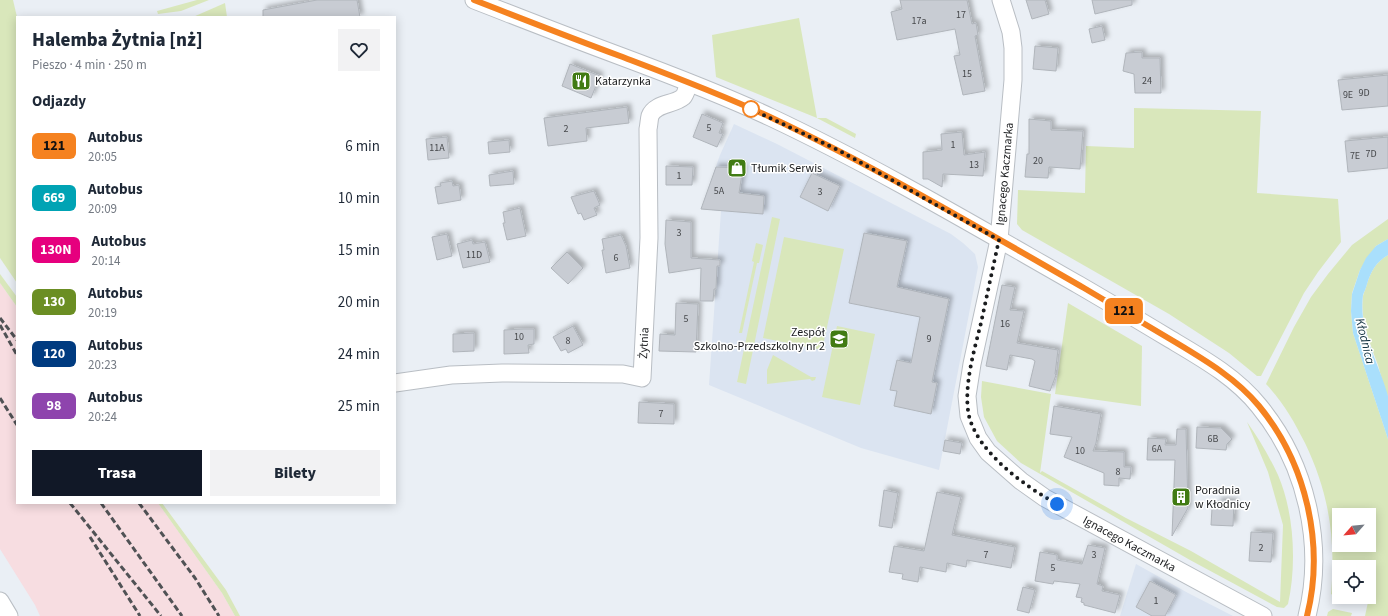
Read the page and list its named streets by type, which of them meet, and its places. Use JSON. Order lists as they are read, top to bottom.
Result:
{
  "streets": {
    "street": ["Ignacego Kaczmarka", "Żytnia"]
  },
  "water": ["Kłodnica"],
  "places": {
    "restaurant": ["Katarzynka"],
    "shop": ["Tłumik Serwis"],
    "school or university": ["Zespół Szkolno-Przedszkolny nr 2"],
    "building": ["Poradnia w Kłodnicy"]
  },
  "lines": ["bus line 121"],
  "house_numbers": [
    "17",
    "17a",
    "15",
    "24",
    "9D",
    "9E",
    "5",
    "2",
    "1",
    "11A",
    "7D",
    "7E",
    "20",
    "13",
    "1",
    "5A",
    "3",
    "3",
    "11D",
    "6",
    "5",
    "16",
    "10",
    "9",
    "8",
    "7",
    "6B",
    "6A",
    "10",
    "8",
    "2",
    "7",
    "3",
    "5",
    "1"
  ],
  "north": "bottom left",
  "page": {
    "on_map": "121",
    "heading": [
      ["Halemba Żytnia [nż]", "Pieszo · 4 min · 250 m"],
      "Odjazdy"
    ],
    "list": [
      {
        "mark": "121",
        "name": "Autobus",
        "note": "20:05",
        "value": "6 min"
      },
      {
        "mark": "669",
        "name": "Autobus",
        "note": "20:09",
        "value": "10 min"
      },
      {
        "mark": "130N",
        "name": "Autobus",
        "note": "20:14",
        "value": "15 min"
      },
      {
        "mark": "130",
        "name": "Autobus",
        "note": "20:19",
        "value": "20 min"
      },
      {
        "mark": "120",
        "name": "Autobus",
        "note": "20:23",
        "value": "24 min"
      },
      {
        "mark": "98",
        "name": "Autobus",
        "note": "20:24",
        "value": "25 min"
      }
    ],
    "buttons": ["Trasa", "Bilety"]
  }
}
